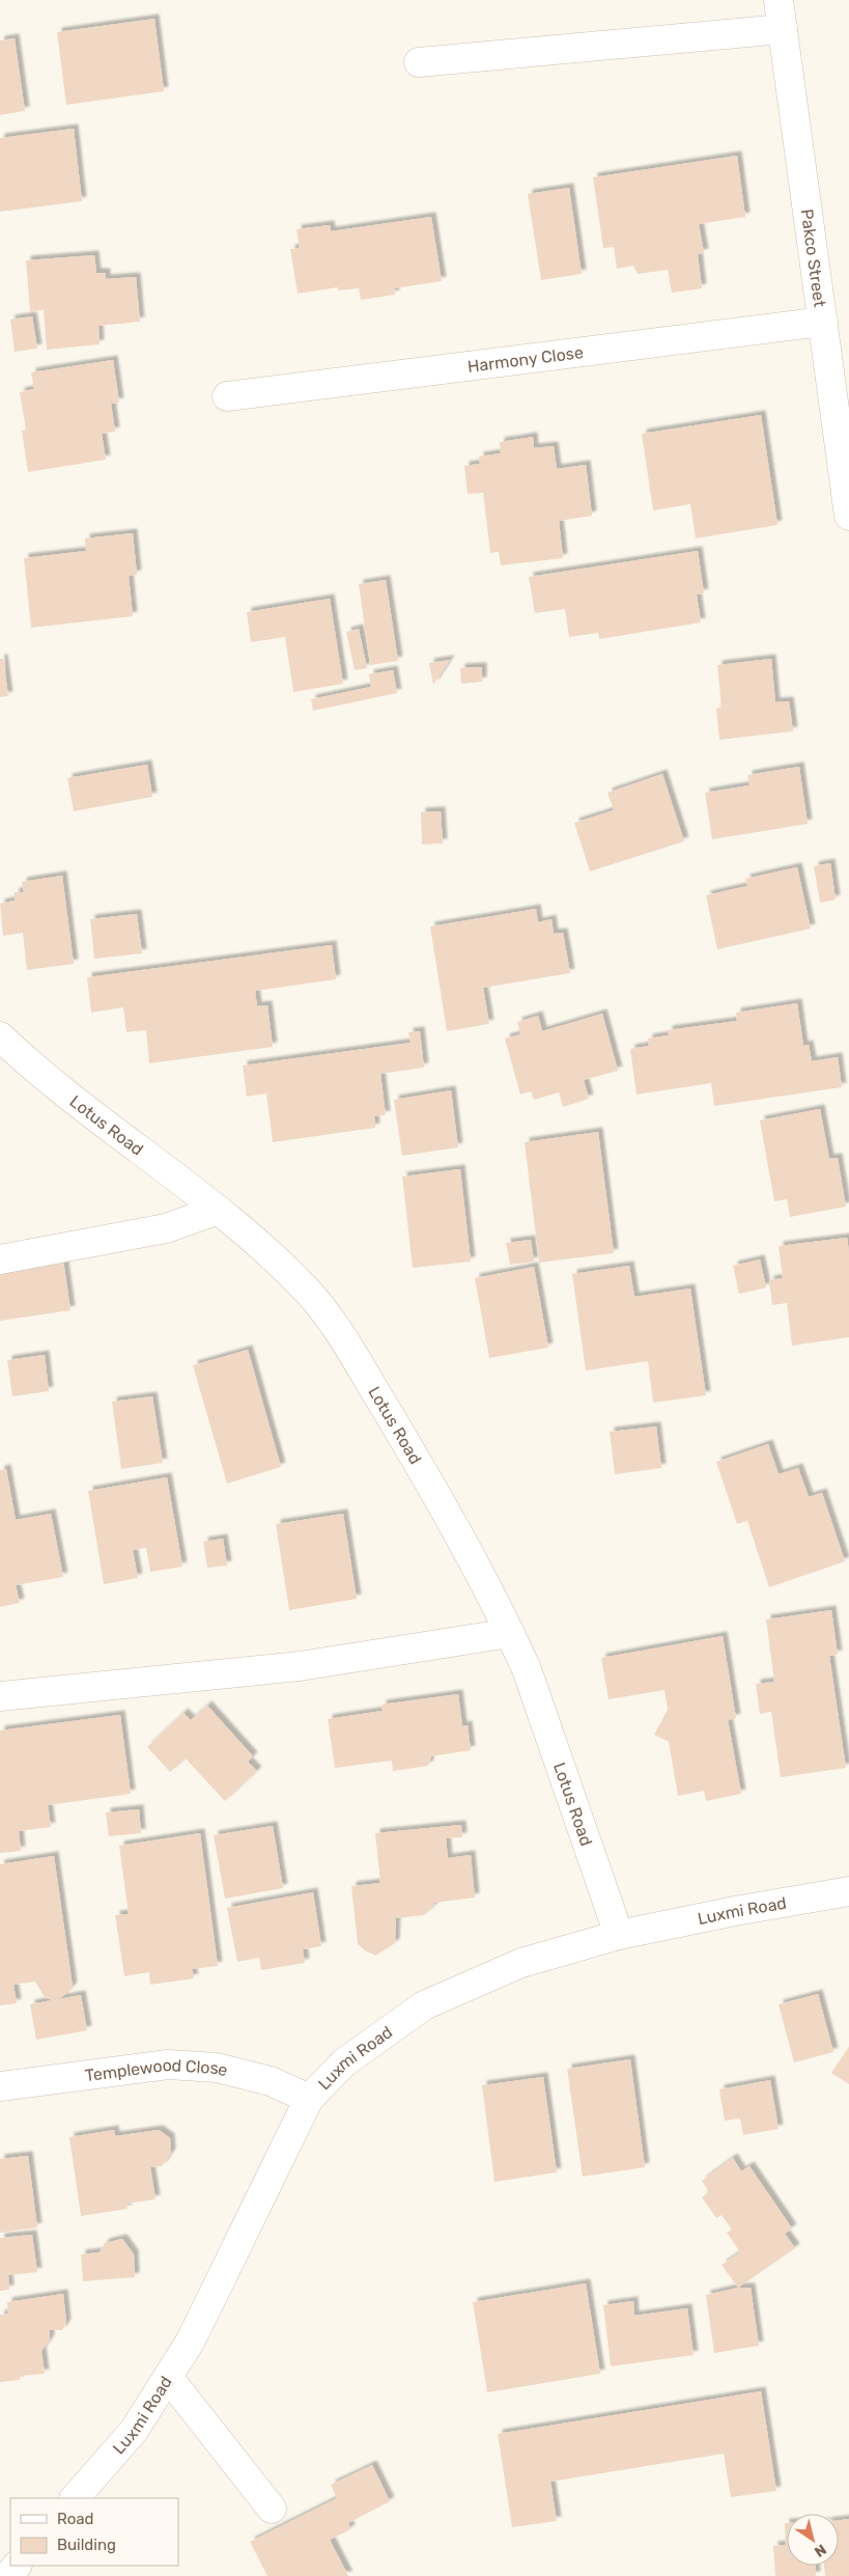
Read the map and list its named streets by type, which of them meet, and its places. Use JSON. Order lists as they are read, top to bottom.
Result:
{
  "streets": {
    "street": [
      "Pakco Street",
      "Harmony Close",
      "Lotus Road",
      "Luxmi Road",
      "Templewood Close"
    ]
  },
  "crossings": [
    ["Pakco Street", "Harmony Close"],
    ["Lotus Road", "Luxmi Road"],
    ["Luxmi Road", "Templewood Close"]
  ],
  "legend": ["Road", "Building"],
  "north": "bottom right"
}
